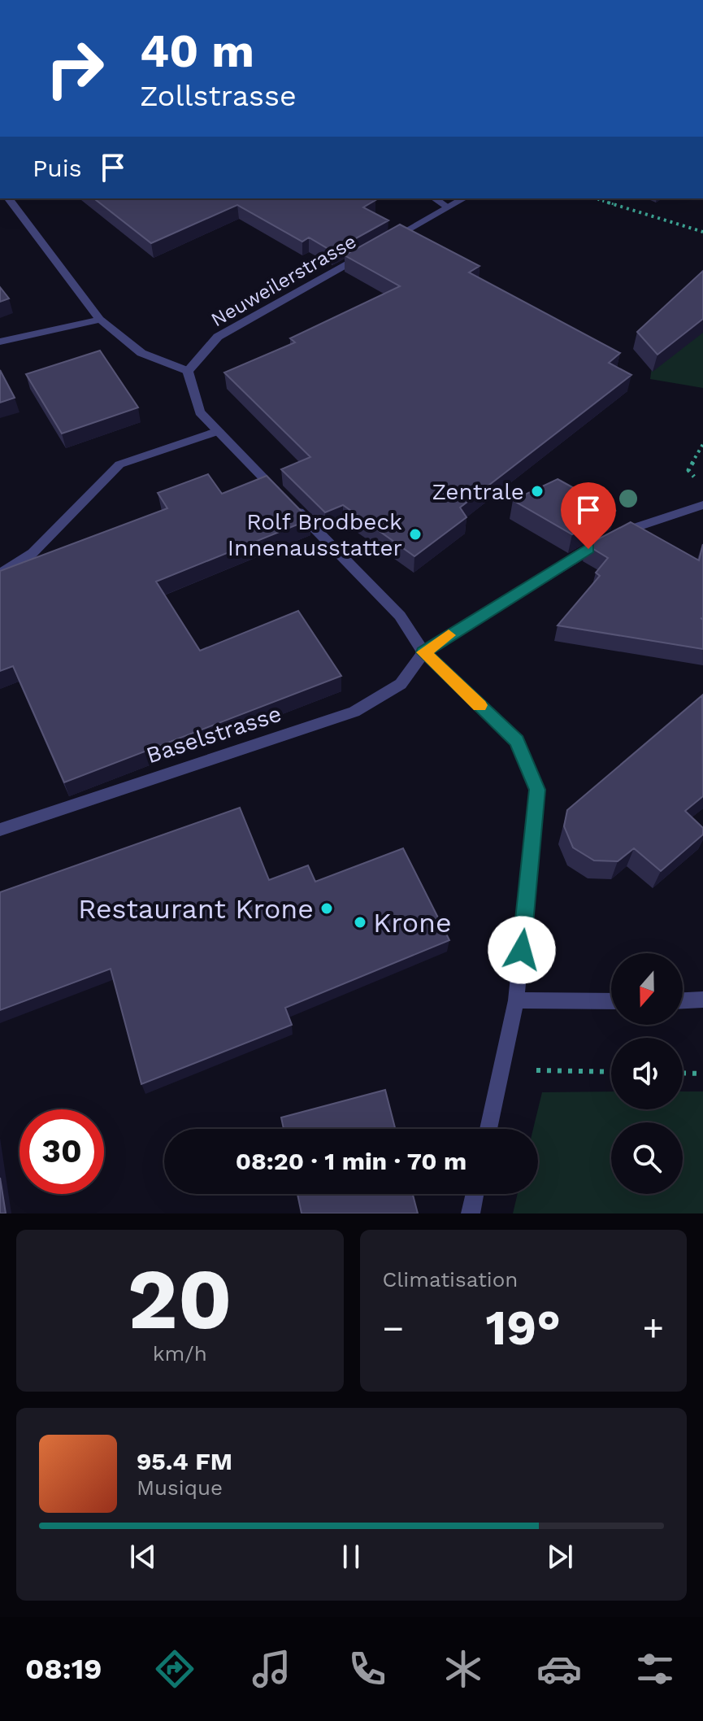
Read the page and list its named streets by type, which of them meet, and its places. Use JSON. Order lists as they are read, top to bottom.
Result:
{
  "streets": {
    "street": ["Neuweilerstrasse", "Baselstrasse"]
  },
  "places": [
    "Zentrale",
    "Rolf Brodbeck Innenausstatter",
    "Restaurant Krone",
    "Krone"
  ],
  "north": "bottom",
  "page": {
    "turn": ["40 m", "Zollstrasse"],
    "then": "Puis",
    "limit": "30",
    "trip": "08:20 · 1 min · 70 m",
    "tile": [
      ["20", "km/h"],
      "Climatisation"
    ],
    "heat": ["−", "19°", "+"],
    "song": ["95.4 FM", "Musique"],
    "tabs": "08:19"
  }
}
